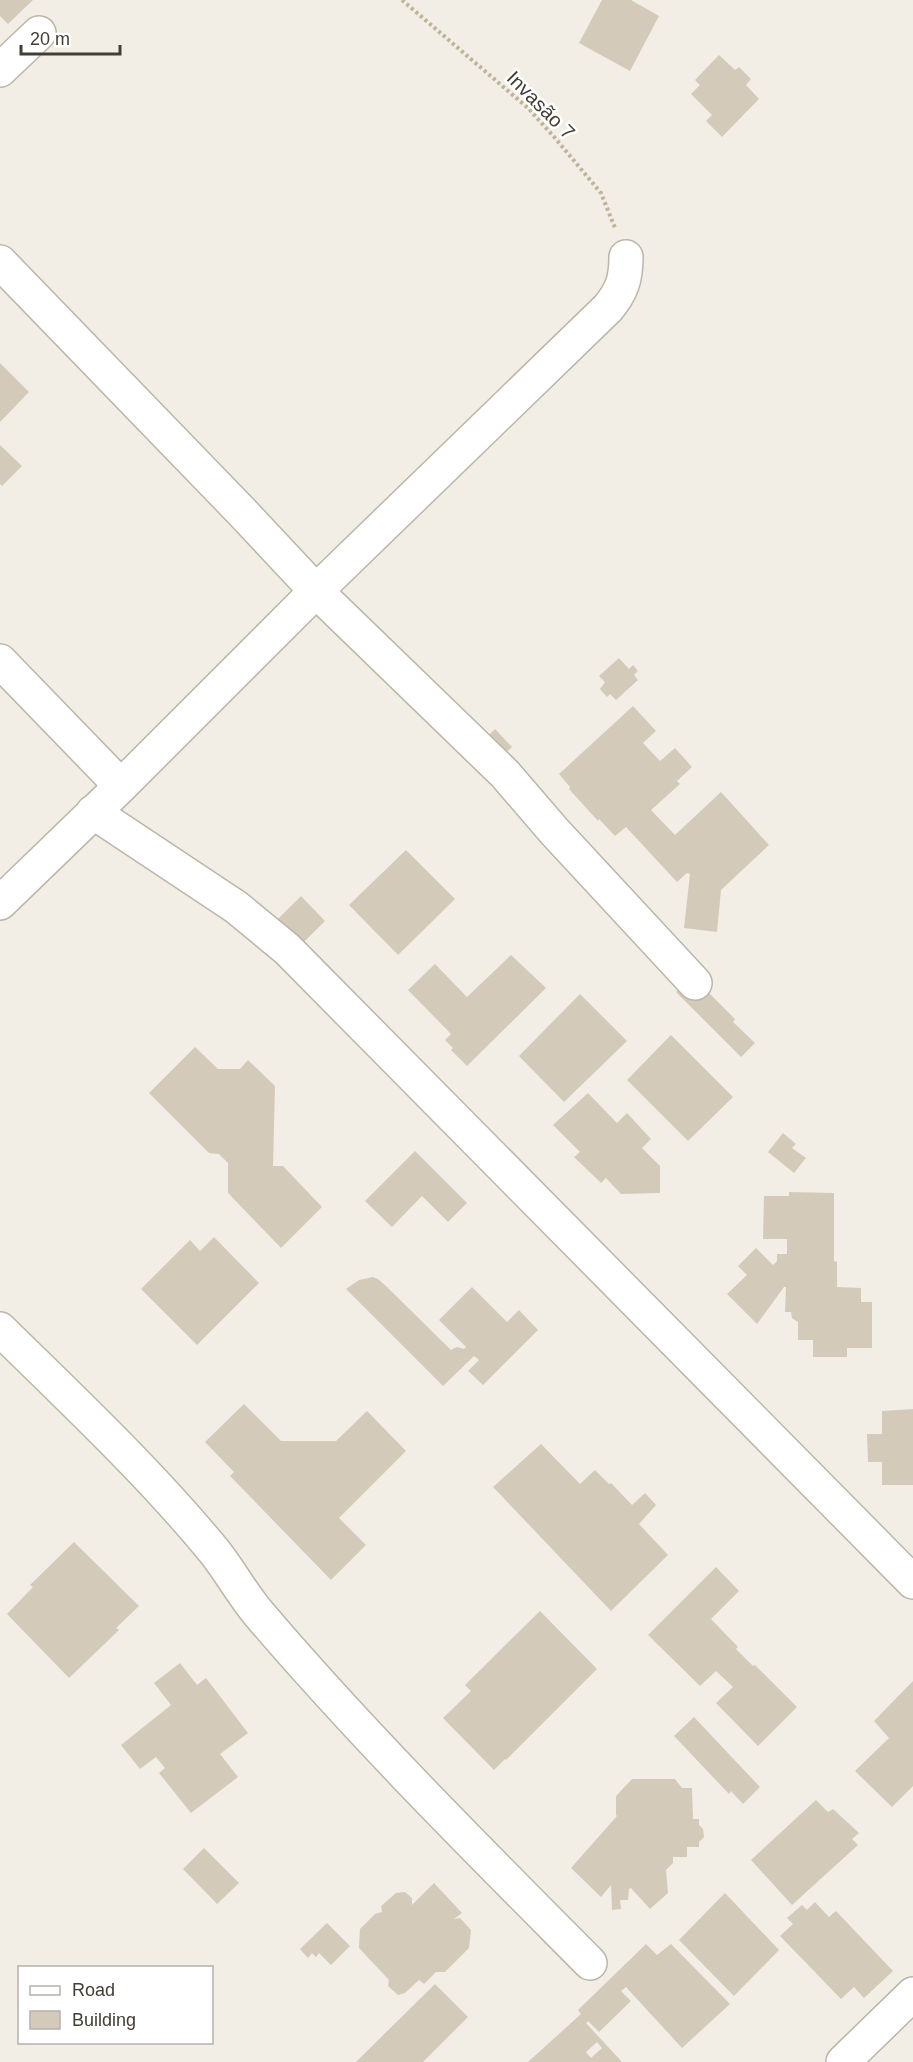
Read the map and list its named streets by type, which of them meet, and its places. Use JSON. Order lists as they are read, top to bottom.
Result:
{
  "streets": {
    "path": ["Invasão 7"]
  },
  "legend": ["Road", "Building"],
  "scale_bar": "20 m"
}
